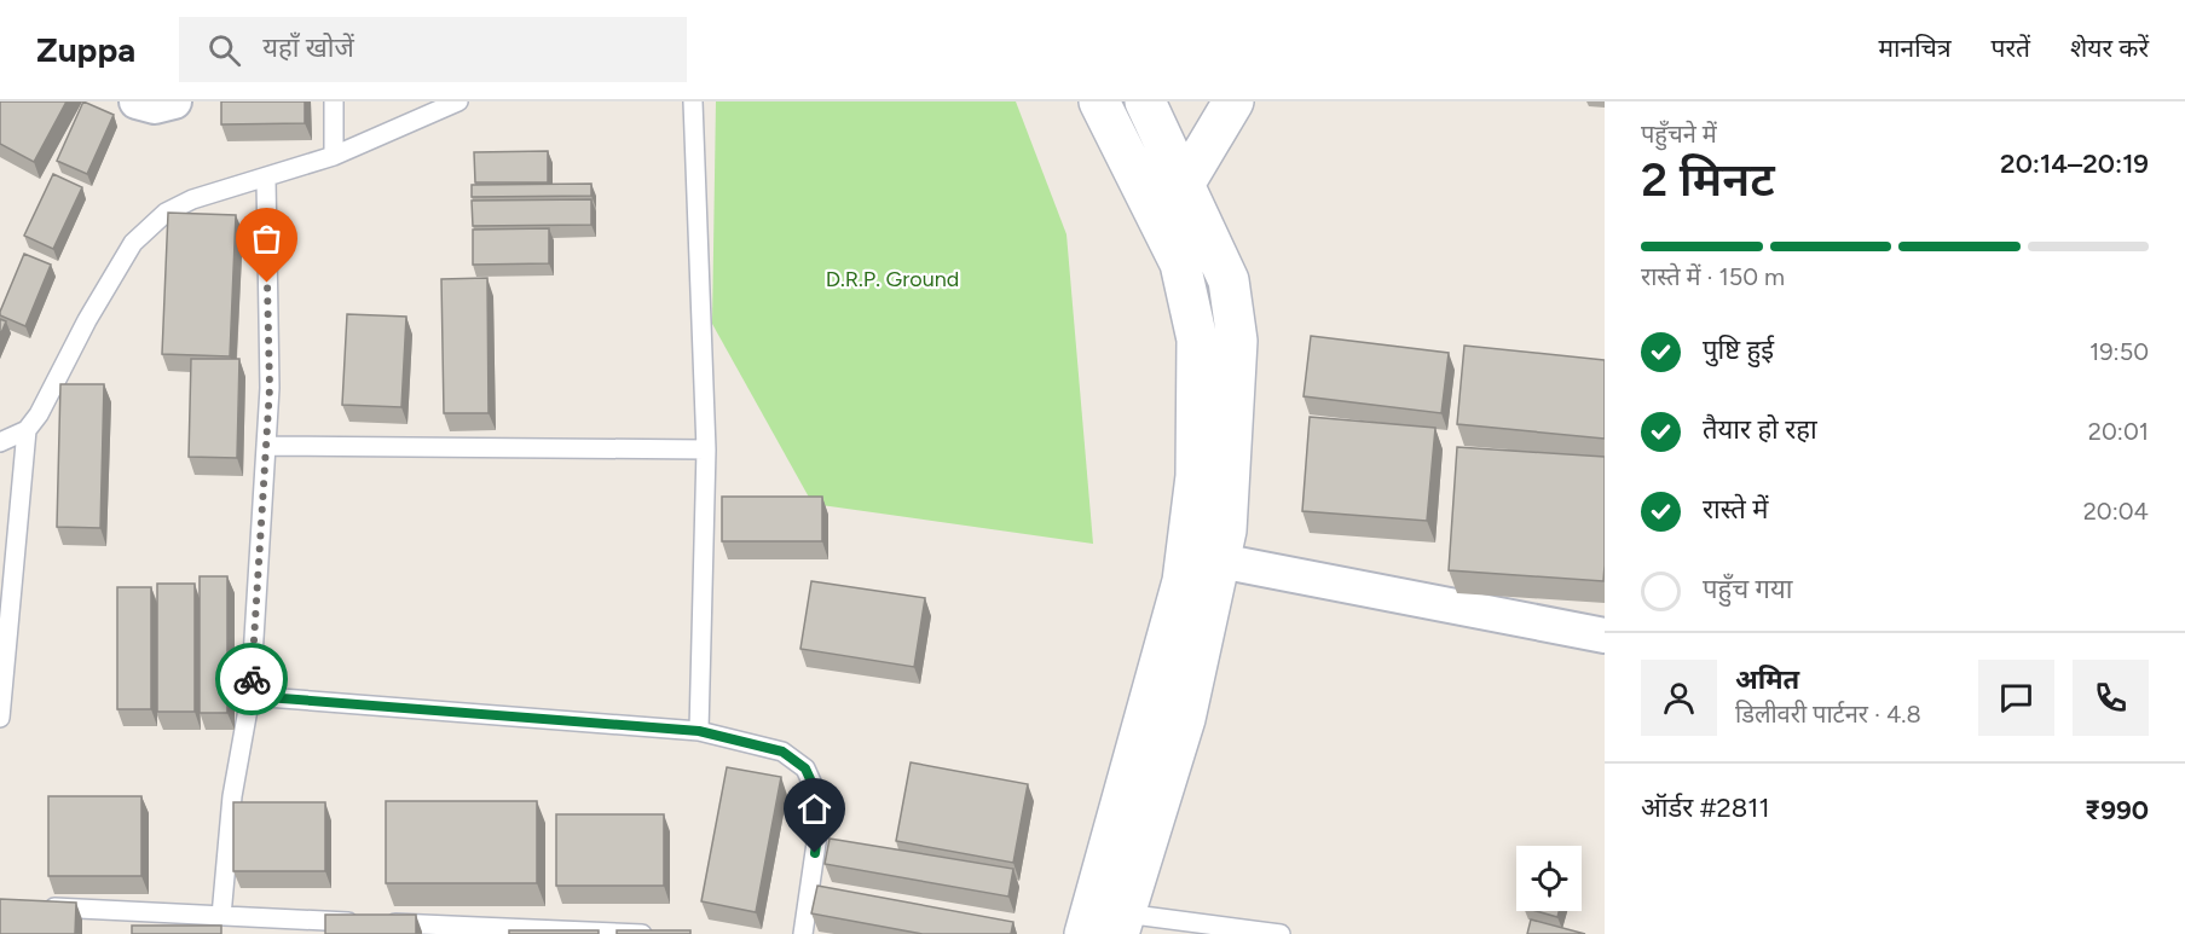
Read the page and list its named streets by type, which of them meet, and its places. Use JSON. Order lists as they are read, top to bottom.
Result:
{
  "parks": ["D.R.P. Ground"],
  "page": {
    "header": "Zuppa",
    "search": "यहाँ खोजें",
    "nav": ["मानचित्र", "परतें", "शेयर करें"],
    "heading": ["2 मिनट", "पहुँचने में", "20:14–20:19"],
    "panel": [
      "अमित",
      "डिलीवरी पार्टनर · 4.8",
      "ऑर्डर #2811",
      "₹990"
    ],
    "bar": "रास्ते में · 150 m",
    "list": [
      ["पुष्टि हुई", "19:50"],
      ["तैयार हो रहा", "20:01"],
      ["रास्ते में", "20:04"],
      "पहुँच गया"
    ]
  }
}
